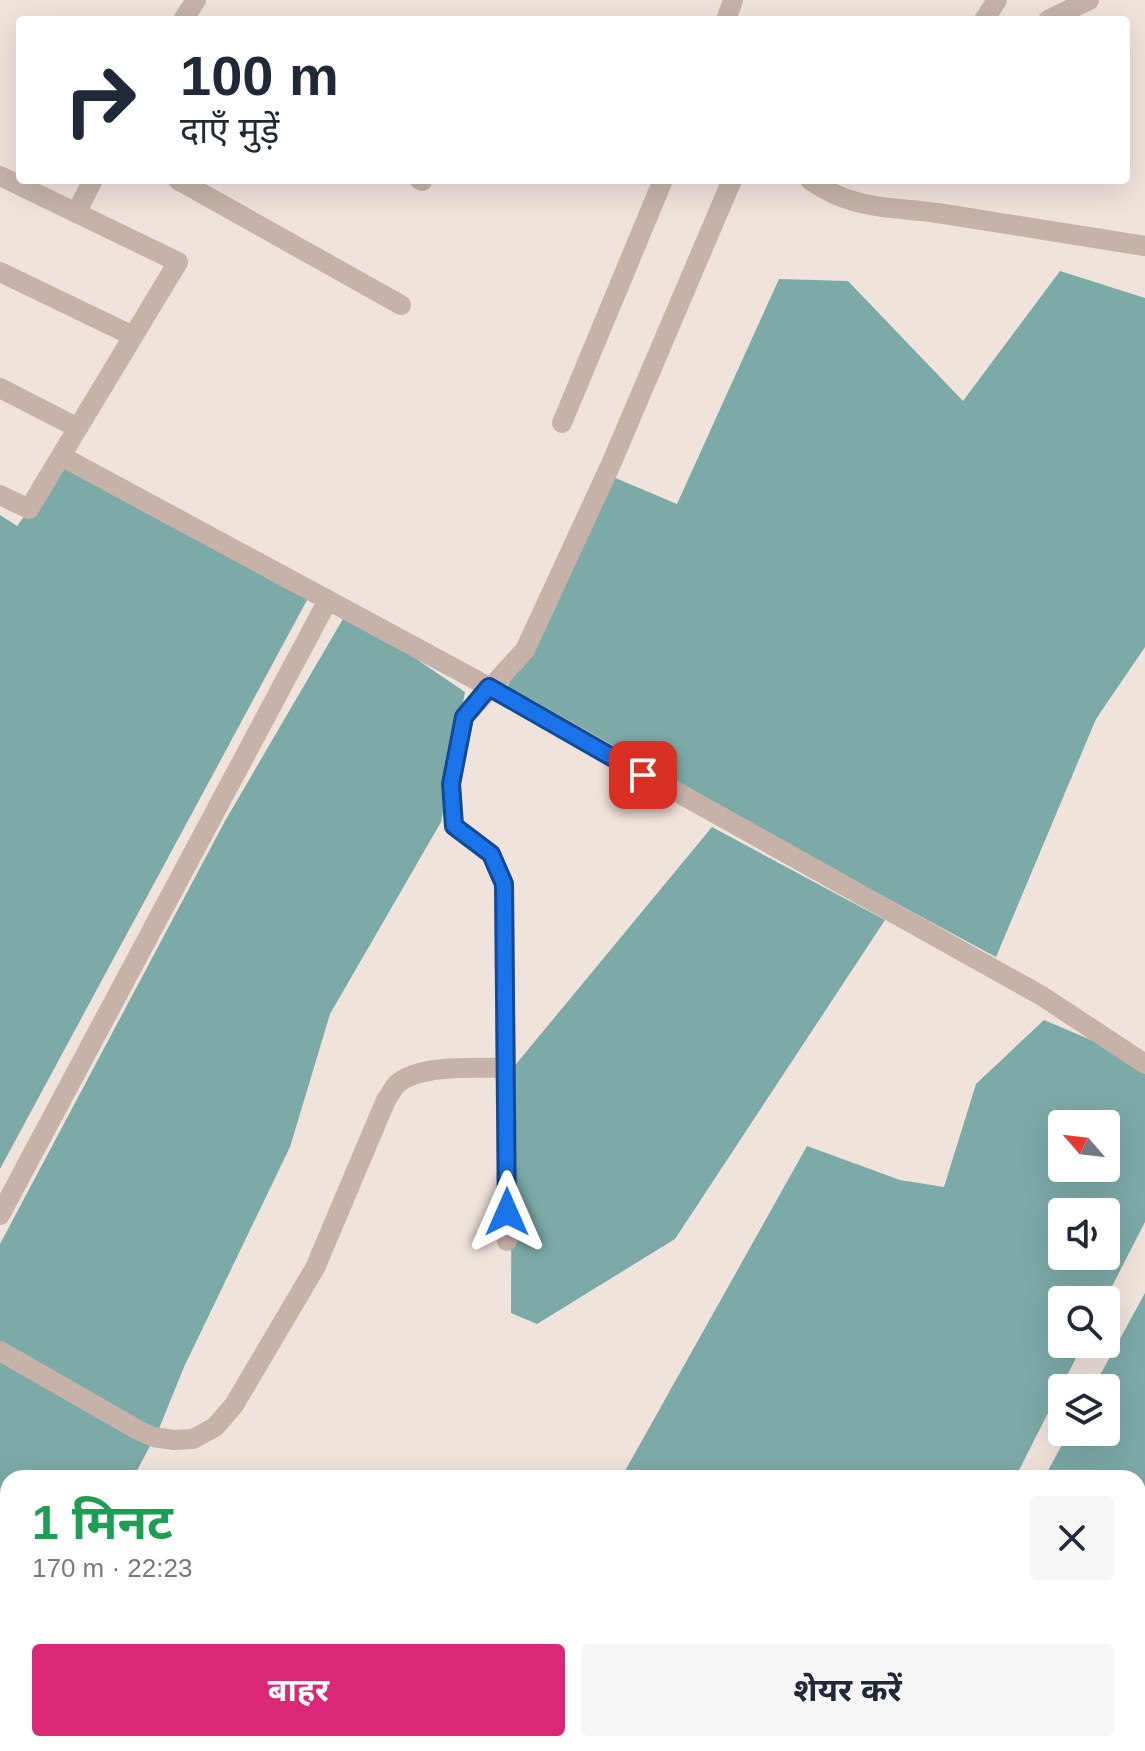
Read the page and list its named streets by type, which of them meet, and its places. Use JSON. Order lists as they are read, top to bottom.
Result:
{
  "north": "top left",
  "page": {
    "turn": ["100 m", "दाएँ मुड़ें"],
    "heading": ["1 मिनट", "170 m · 22:23"],
    "buttons": ["बाहर", "शेयर करें"]
  }
}
